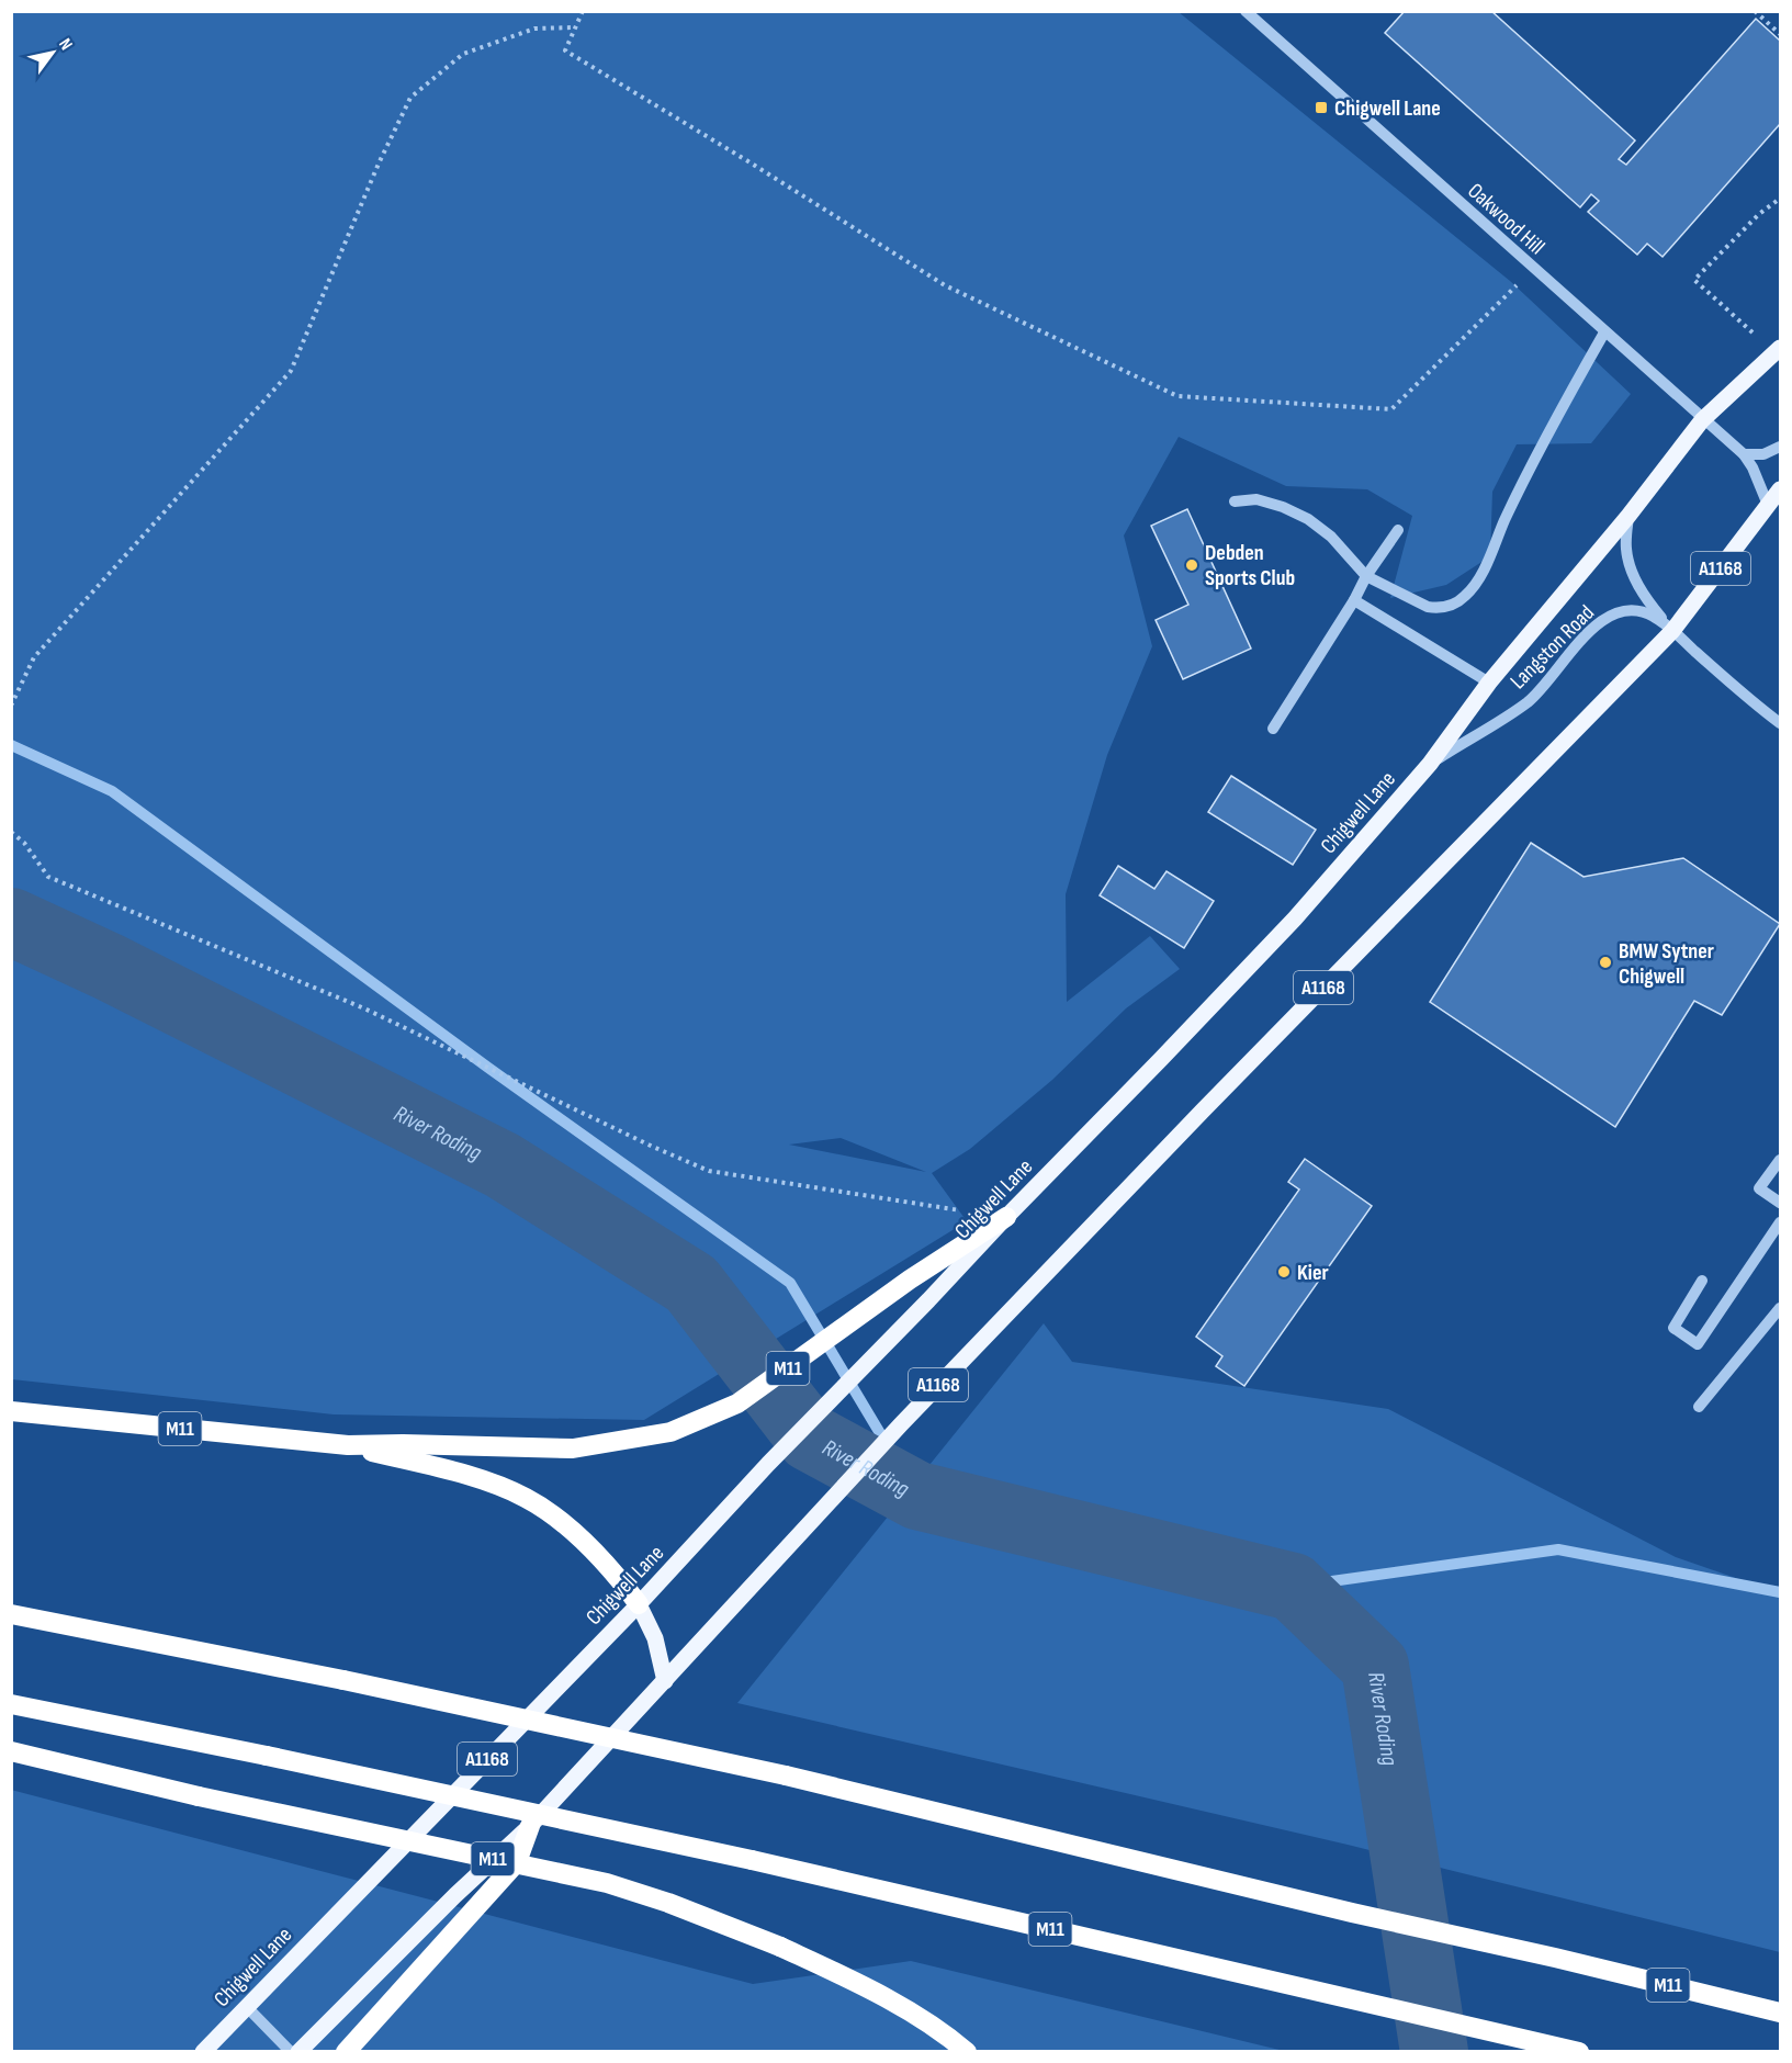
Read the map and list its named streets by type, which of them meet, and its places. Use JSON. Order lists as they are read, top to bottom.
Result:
{
  "streets": {
    "highway": ["M11"],
    "main road": ["A1168", "Chigwell Lane"],
    "street": ["Oakwood Hill", "Langston Road"]
  },
  "crossings": [
    ["Oakwood Hill", "A1168"],
    ["Oakwood Hill", "Chigwell Lane"],
    ["A1168", "Langston Road"],
    ["A1168", "M11"],
    ["Langston Road", "Chigwell Lane"],
    ["Chigwell Lane", "M11"]
  ],
  "water": ["River Roding"],
  "places": {
    "transit": ["Chigwell Lane"],
    "other": ["Debden Sports Club", "BMW Sytner Chigwell", "Kier"]
  },
  "north": "top right"
}
